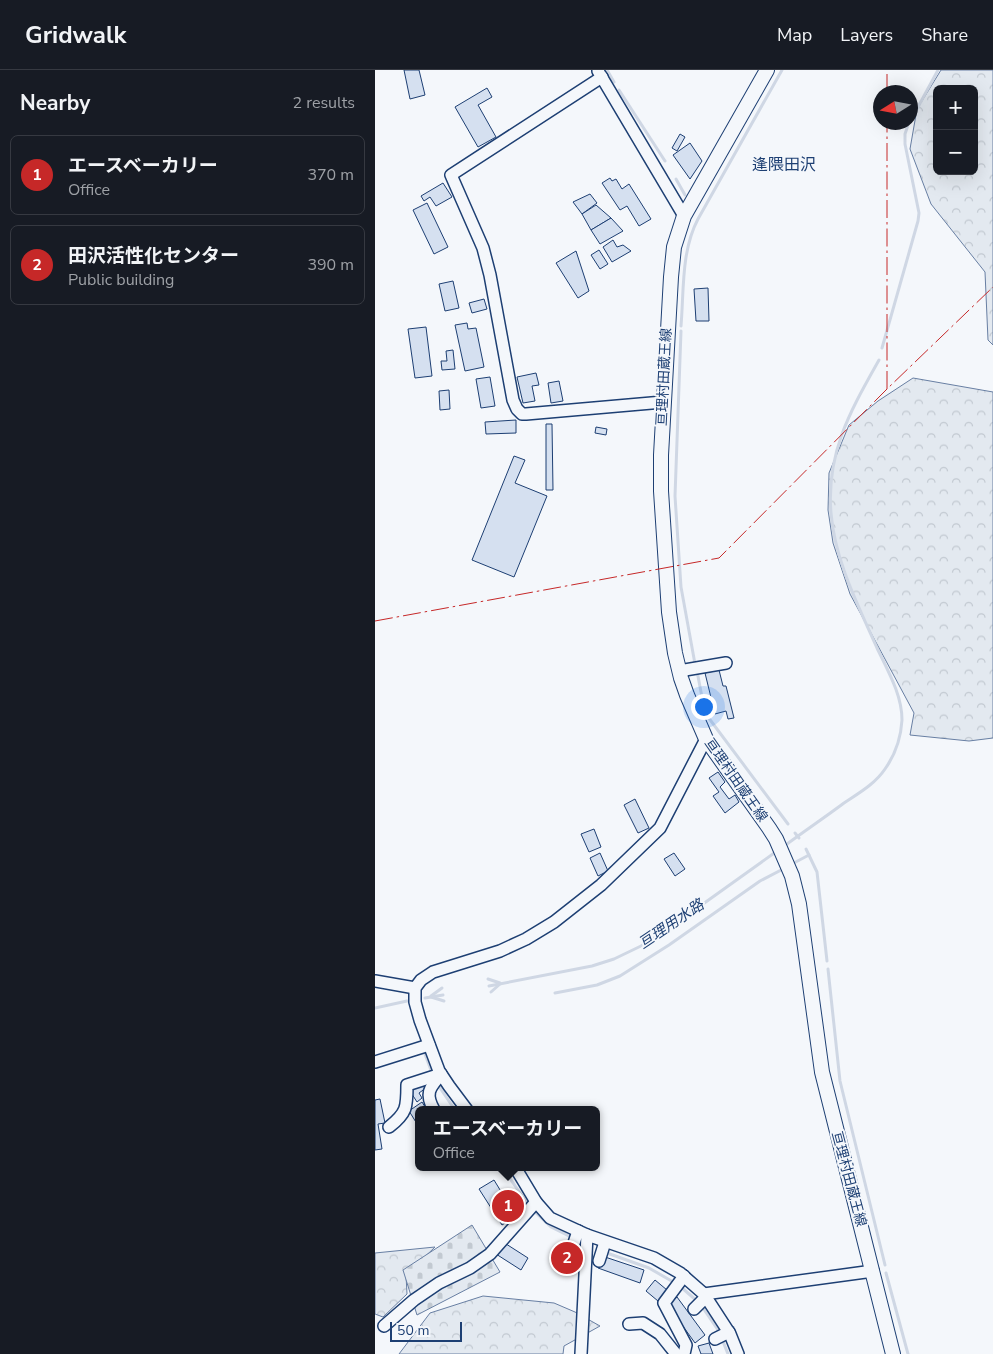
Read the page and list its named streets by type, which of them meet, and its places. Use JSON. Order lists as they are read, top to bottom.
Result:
{
  "streets": {
    "main road": ["亘理村田蔵王線"]
  },
  "districts": ["逢隈田沢"],
  "water": ["亘理用水路"],
  "scale_bar": "50 m",
  "north": "left",
  "page": {
    "header": "Gridwalk",
    "nav": ["Map", "Layers", "Share"],
    "heading": ["Nearby", "2 results"],
    "map_buttons": ["+", "−"],
    "list": [
      {
        "mark": "1",
        "name": "エースベーカリー",
        "note": "Office",
        "value": "370 m"
      },
      {
        "mark": "2",
        "name": "田沢活性化センター",
        "note": "Public building",
        "value": "390 m"
      }
    ],
    "popup": ["エースベーカリー", "Office"],
    "pins": ["1", "2"],
    "scale": "50 m"
  }
}
